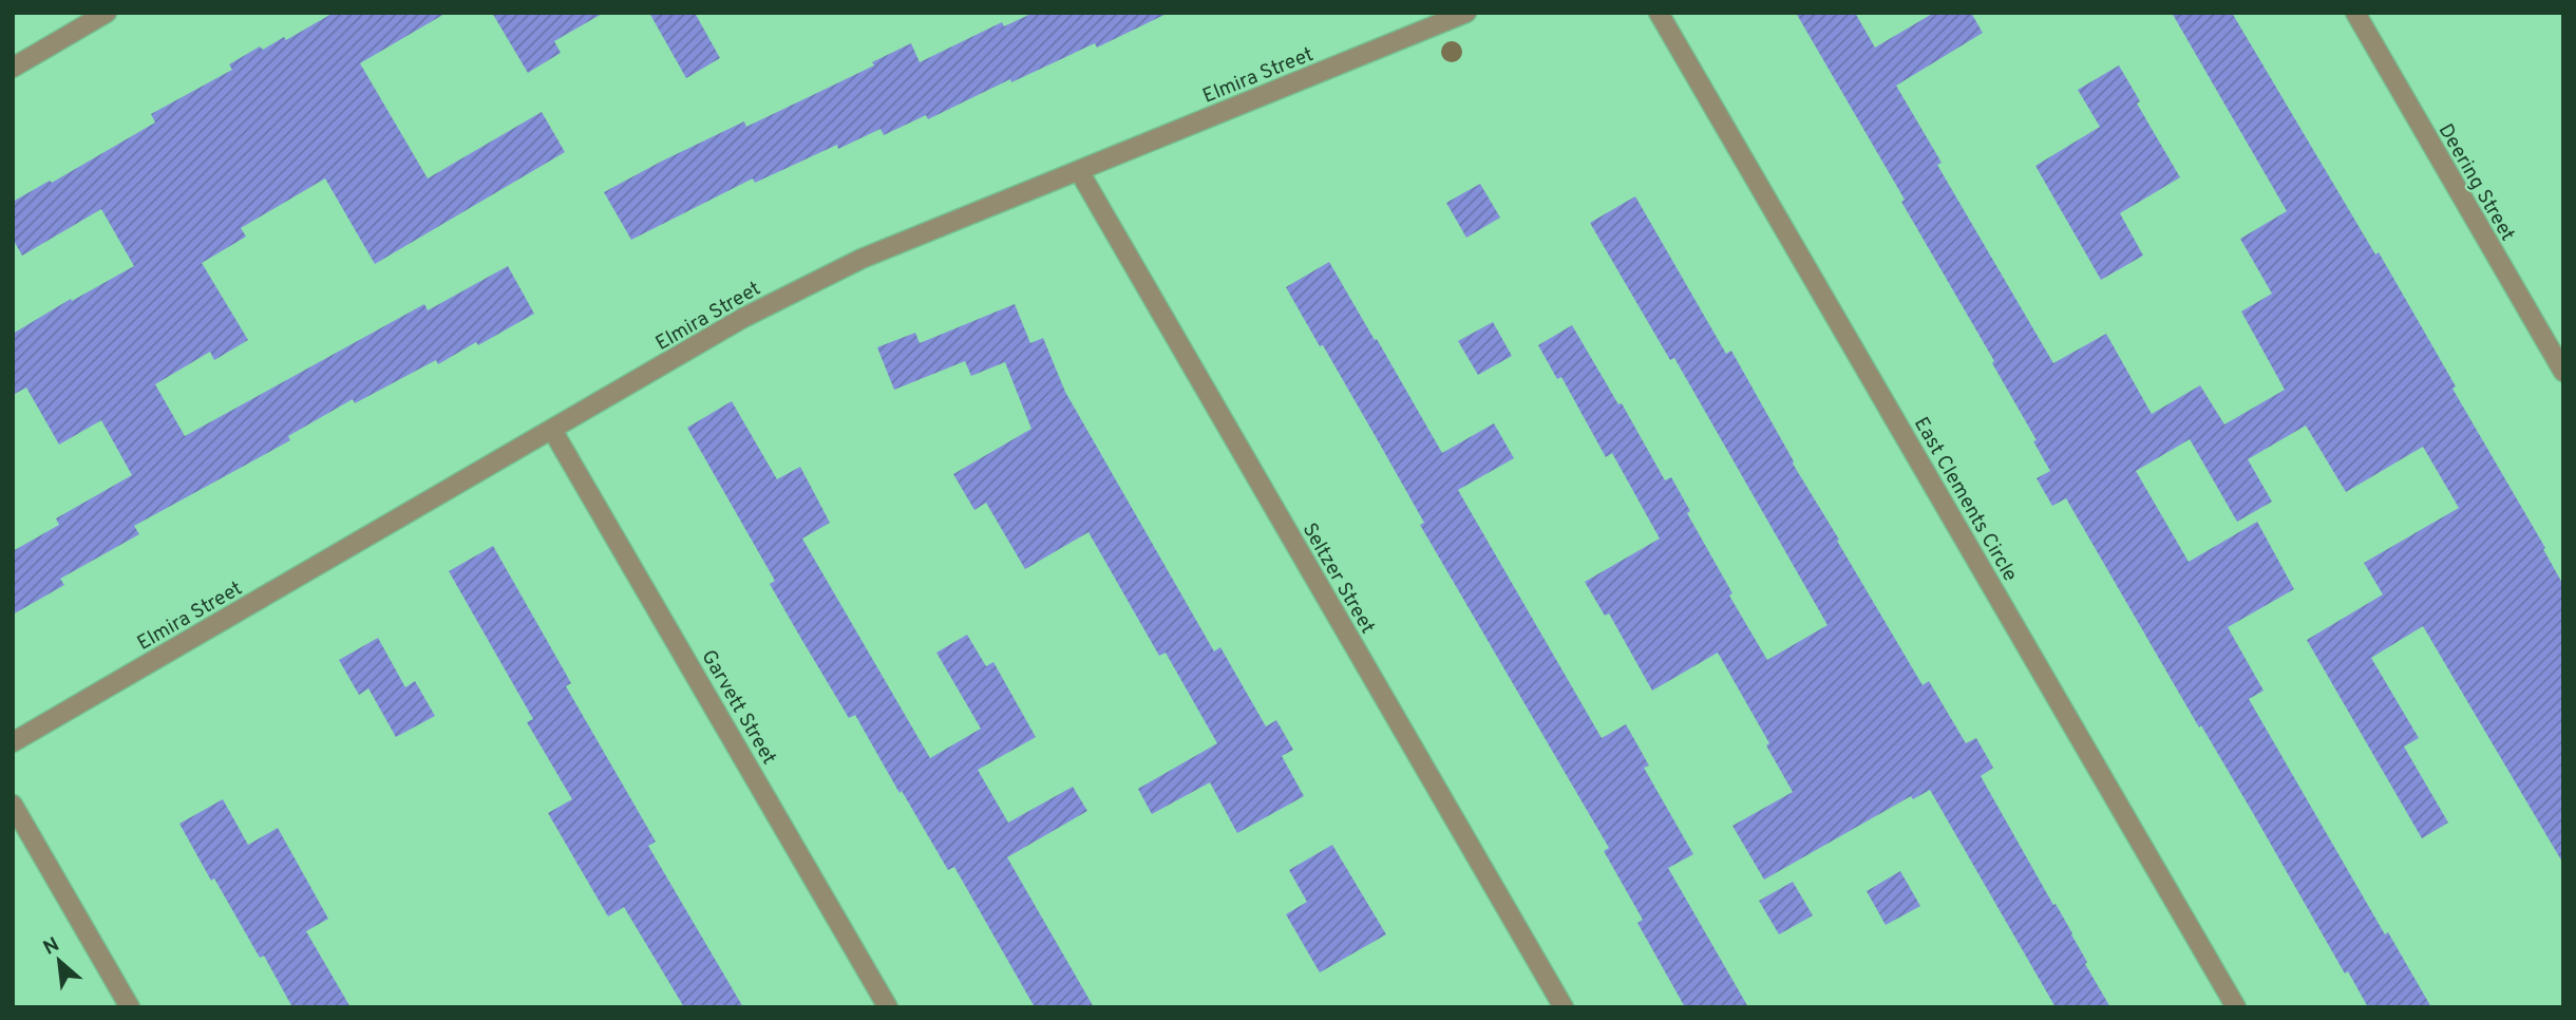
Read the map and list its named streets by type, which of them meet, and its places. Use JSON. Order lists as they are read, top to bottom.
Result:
{
  "streets": {
    "street": [
      "Elmira Street",
      "Deering Street",
      "East Clements Circle",
      "Seltzer Street",
      "Garvett Street"
    ]
  },
  "crossings": [
    ["Elmira Street", "Seltzer Street"],
    ["Elmira Street", "Garvett Street"]
  ],
  "north": "top left"
}
